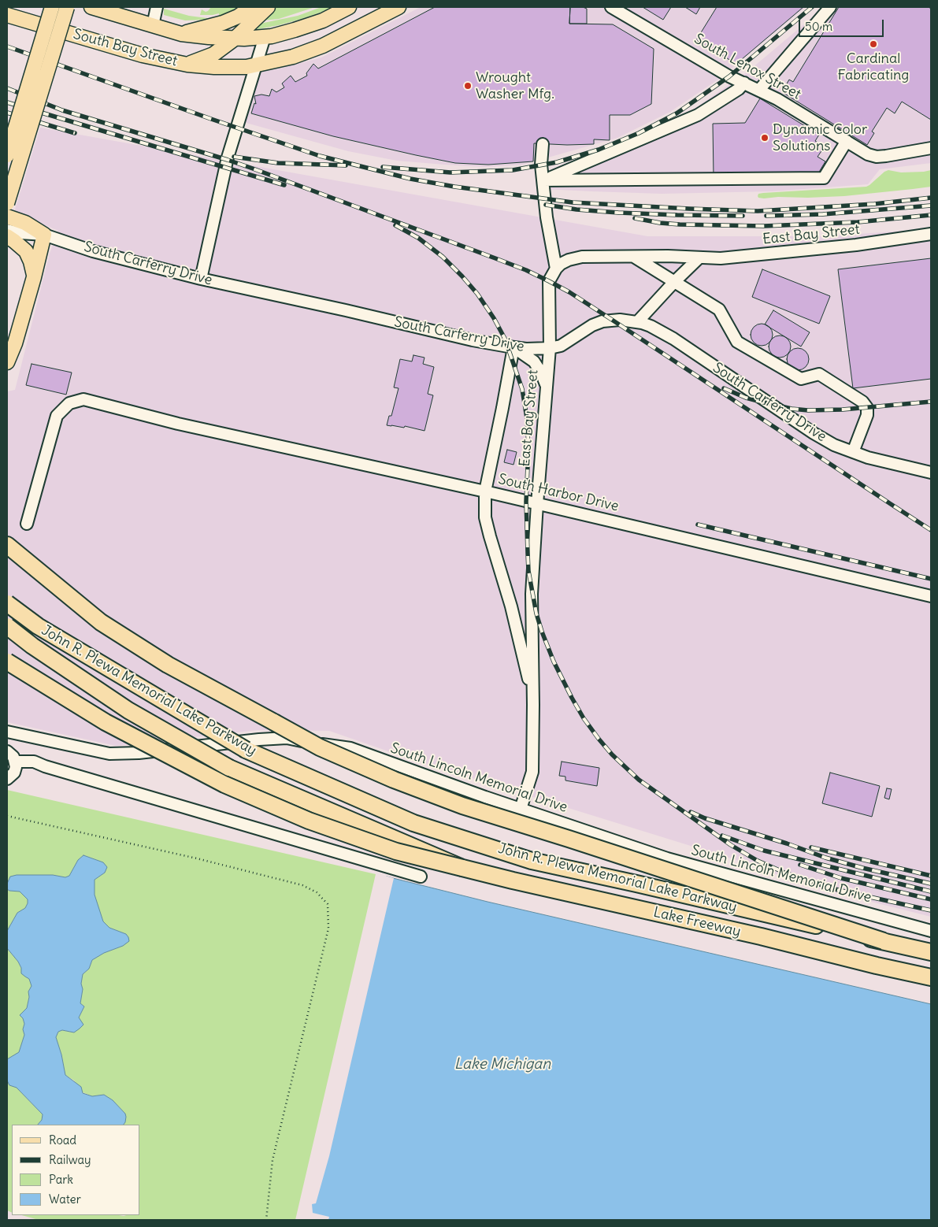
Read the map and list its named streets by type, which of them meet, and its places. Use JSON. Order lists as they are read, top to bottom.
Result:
{
  "streets": {
    "highway": ["John R. Plewa Memorial Lake Parkway", "Lake Freeway"],
    "main road": ["South Bay Street", "South Carferry Drive"],
    "street": [
      "South Lenox Street",
      "East Bay Street",
      "South Harbor Drive",
      "South Lincoln Memorial Drive"
    ]
  },
  "crossings": [
    ["East Bay Street", "South Carferry Drive"],
    ["East Bay Street", "South Harbor Drive"],
    ["East Bay Street", "South Lincoln Memorial Drive"],
    ["John R. Plewa Memorial Lake Parkway", "Lake Freeway"]
  ],
  "water": ["Lake Michigan"],
  "places": ["Cardinal Fabricating", "Wrought Washer Mfg.", "Dynamic Color Solutions"],
  "legend": [
    "Road",
    "Railway",
    "Park",
    "Water"
  ],
  "scale_bar": "50 m"
}
